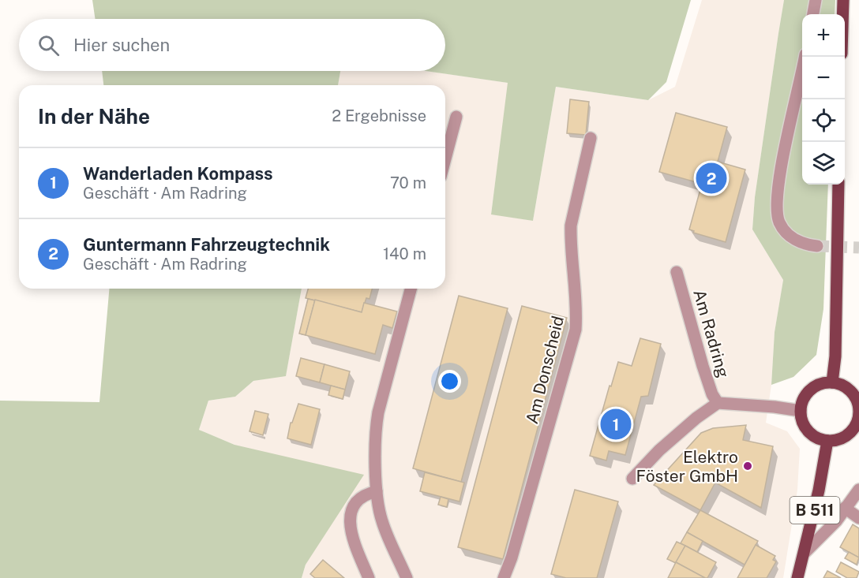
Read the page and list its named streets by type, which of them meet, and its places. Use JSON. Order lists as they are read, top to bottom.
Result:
{
  "streets": {
    "main road": ["B 511"],
    "street": ["Am Radring", "Am Donscheid"]
  },
  "crossings": [
    ["Am Radring", "B 511"]
  ],
  "places": ["Elektro Föster GmbH"],
  "page": {
    "map_buttons": ["+", "−"],
    "search": "Hier suchen",
    "heading": ["In der Nähe", "2 Ergebnisse"],
    "list": [
      {
        "mark": "1",
        "name": "Wanderladen Kompass",
        "note": "Geschäft · Am Radring",
        "value": "70 m"
      },
      {
        "mark": "2",
        "name": "Guntermann Fahrzeugtechnik",
        "note": "Geschäft · Am Radring",
        "value": "140 m"
      }
    ],
    "pins": ["2", "1"]
  }
}
